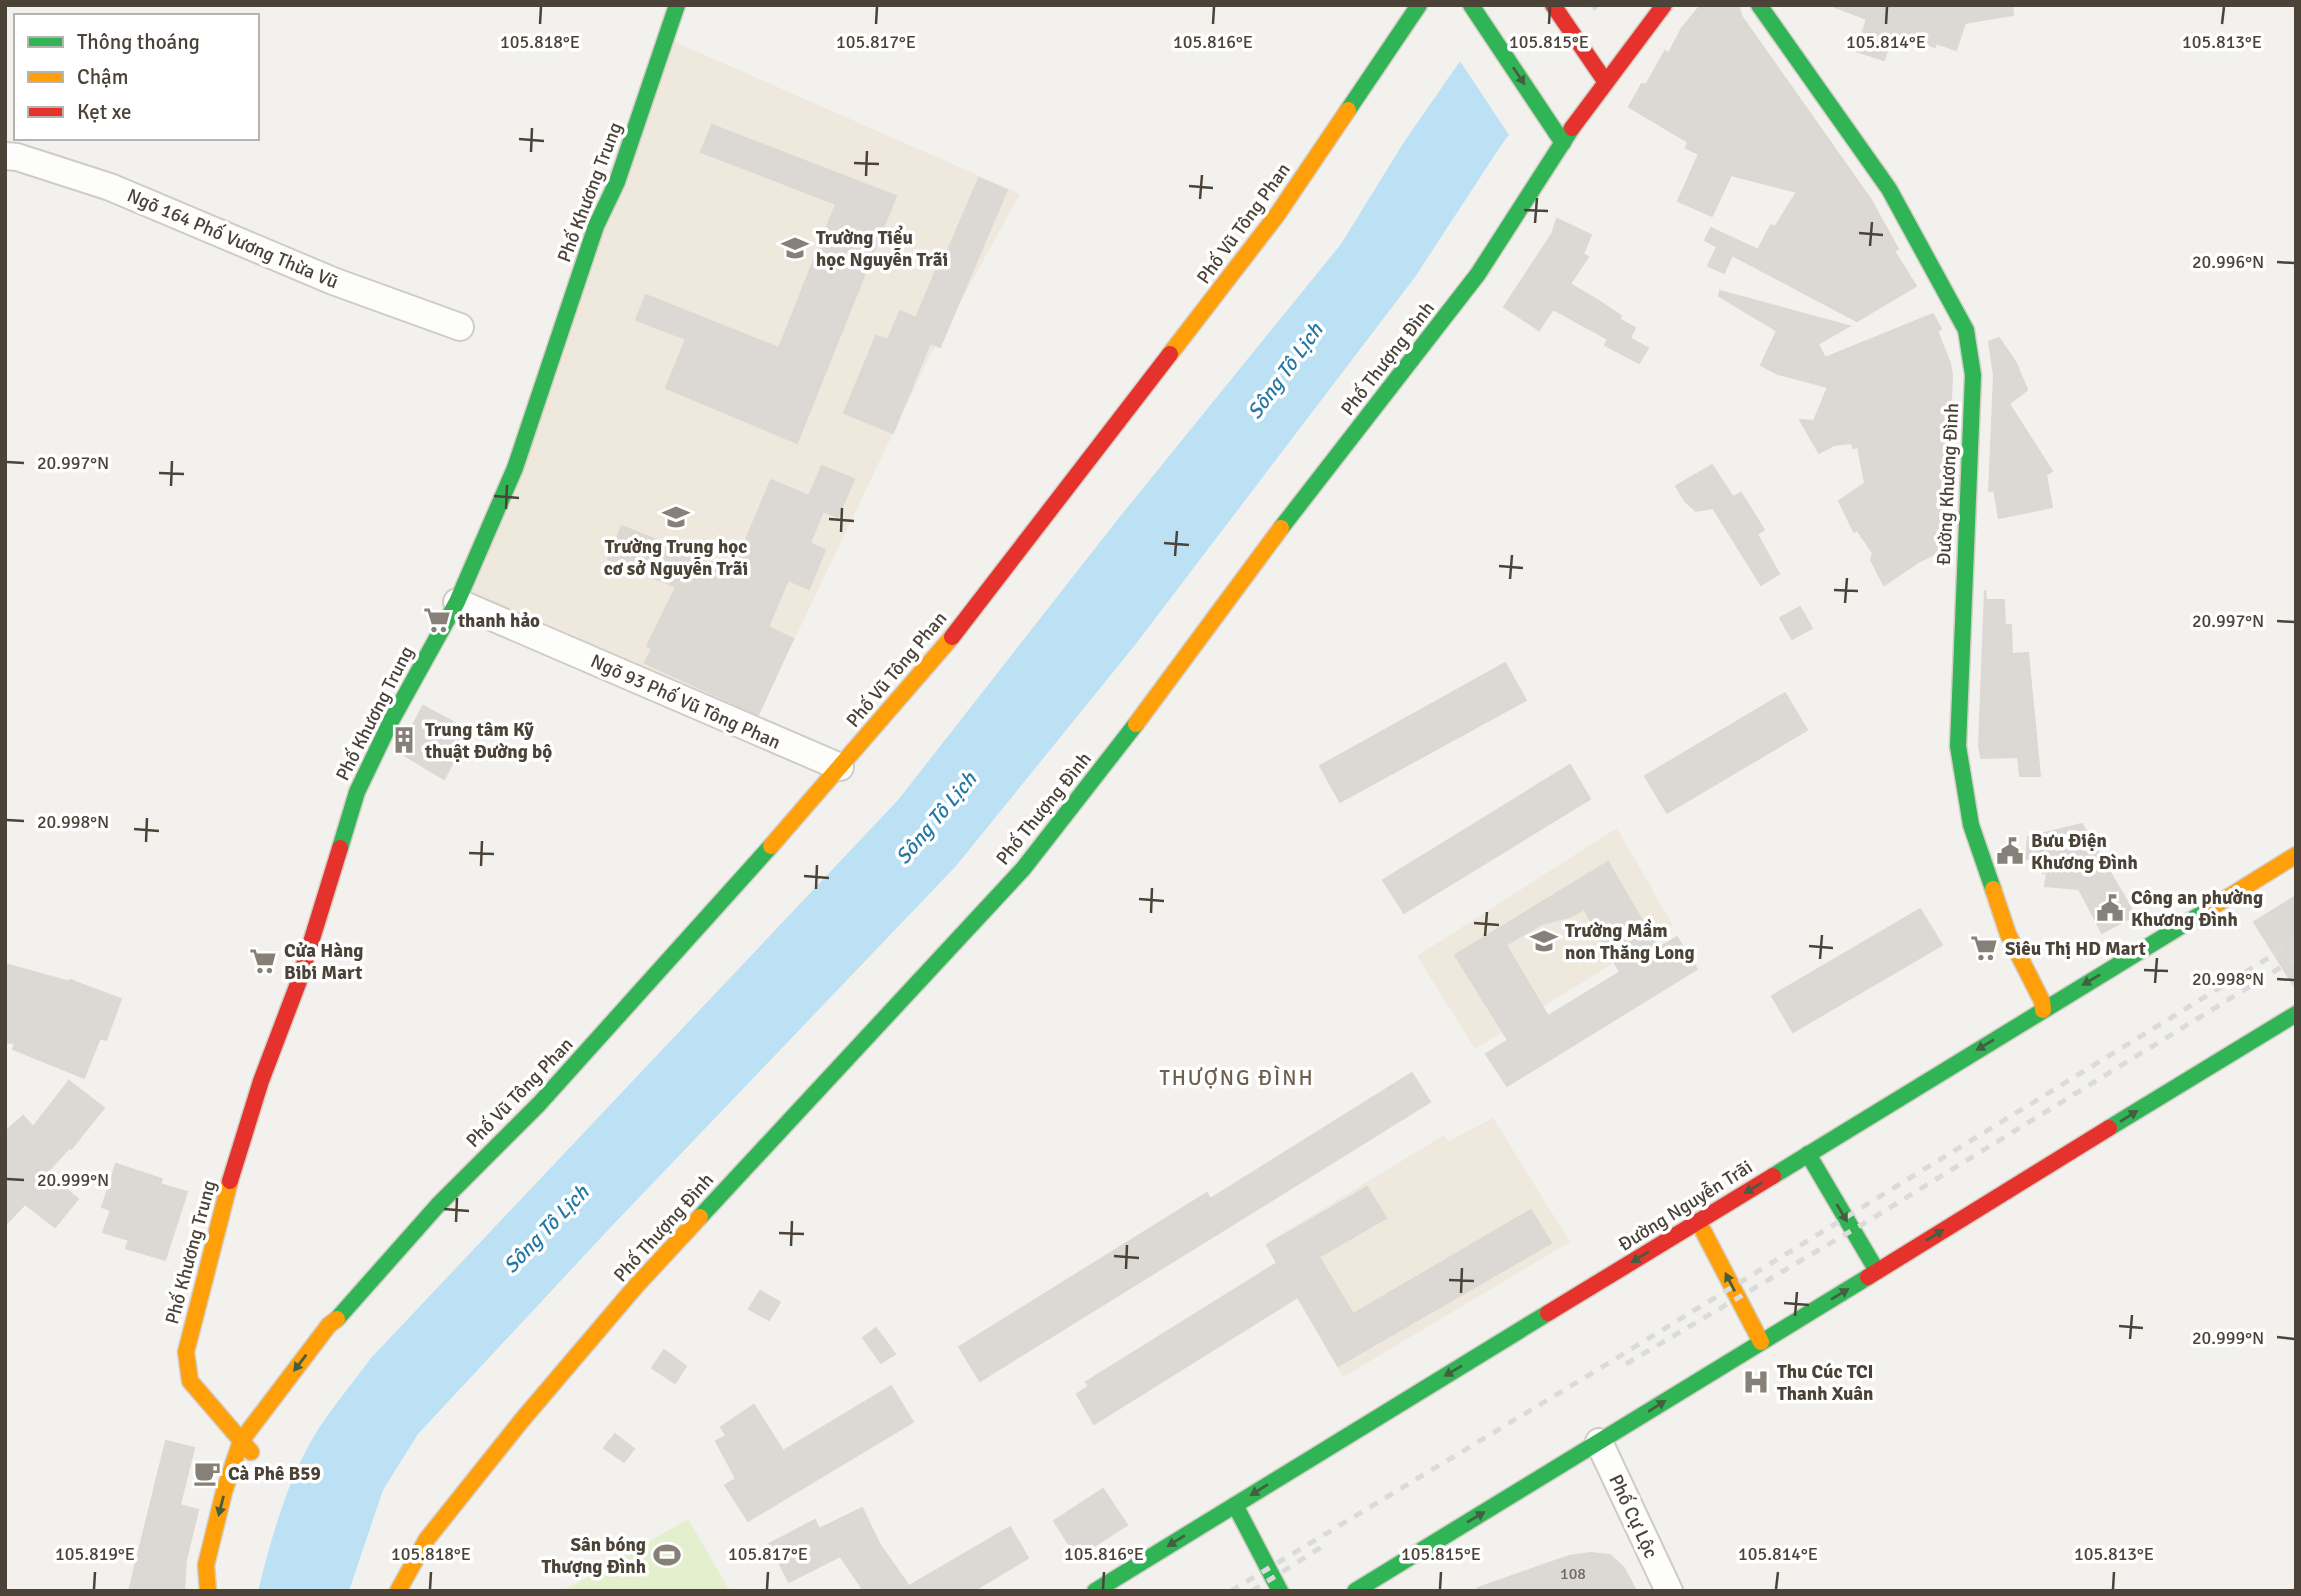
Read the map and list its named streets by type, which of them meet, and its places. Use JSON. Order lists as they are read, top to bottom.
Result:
{
  "streets": {
    "main road": [
      "Phố Khương Trung",
      "Phố Vũ Tông Phan",
      "Phố Thượng Đình",
      "Đường Khương Đình",
      "Đường Nguyễn Trãi"
    ],
    "street": ["Ngõ 164 Phố Vương Thừa Vũ", "Ngõ 93 Phố Vũ Tông Phan", "Phố Cự Lộc"]
  },
  "crossings": [
    ["Phố Khương Trung", "Phố Vũ Tông Phan"],
    ["Phố Khương Trung", "Ngõ 93 Phố Vũ Tông Phan"],
    ["Phố Vũ Tông Phan", "Ngõ 93 Phố Vũ Tông Phan"],
    ["Đường Khương Đình", "Đường Nguyễn Trãi"]
  ],
  "districts": ["THƯỢNG ĐÌNH"],
  "water": ["Sông Tô Lịch"],
  "places": {
    "school or university": ["Trường Tiểu học Nguyễn Trãi", "Trường Trung học cơ sở Nguyễn Trãi", "Trường Mầm non Thăng Long"],
    "supermarket": ["thanh hảo", "Siêu Thị HD Mart", "Cửa Hàng Bibi Mart"],
    "building": ["Trung tâm Kỹ thuật Đường bộ"],
    "public building": ["Bưu Điện Khương Đình", "Công an phường Khương Đình"],
    "hospital": ["Thu Cúc TCI Thanh Xuân"],
    "cafe": ["Cà Phê B59"],
    "sports": ["Sân bóng Thượng Đình"]
  },
  "house_numbers": ["108"],
  "legend": ["Thông thoáng", "Chậm", "Kẹt xe"],
  "coordinates": [
    "105.818°E",
    "105.817°E",
    "105.816°E",
    "105.815°E",
    "105.814°E",
    "105.813°E",
    "20.996°N",
    "20.997°N",
    "20.998°N",
    "20.999°N",
    "105.819°E"
  ]
}
